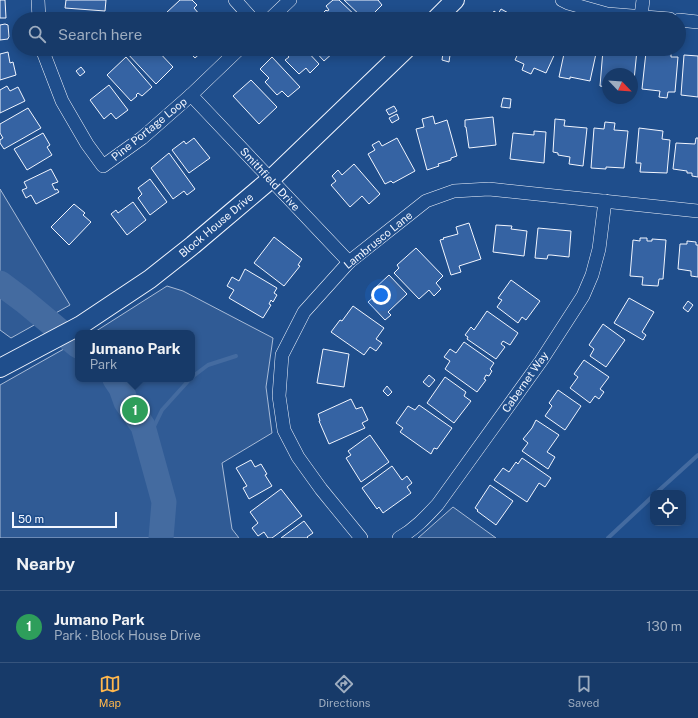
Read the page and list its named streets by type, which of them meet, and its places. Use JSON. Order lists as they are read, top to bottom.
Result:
{
  "streets": {
    "street": [
      "Pine Portage Loop",
      "Smithfield Drive",
      "Block House Drive",
      "Lambrusco Lane",
      "Cabernet Way"
    ]
  },
  "crossings": [
    ["Pine Portage Loop", "Smithfield Drive"],
    ["Smithfield Drive", "Block House Drive"],
    ["Smithfield Drive", "Lambrusco Lane"],
    ["Lambrusco Lane", "Cabernet Way"]
  ],
  "scale_bar": "50 m",
  "north": "bottom right",
  "page": {
    "search": "Search here",
    "popup": ["Jumano Park", "Park"],
    "pins": "1",
    "scale": "50 m",
    "heading": "Nearby",
    "list": [
      {
        "mark": "1",
        "name": "Jumano Park",
        "note": "Park · Block House Drive",
        "value": "130 m"
      }
    ],
    "nav": ["Map", "Directions", "Saved"]
  }
}
